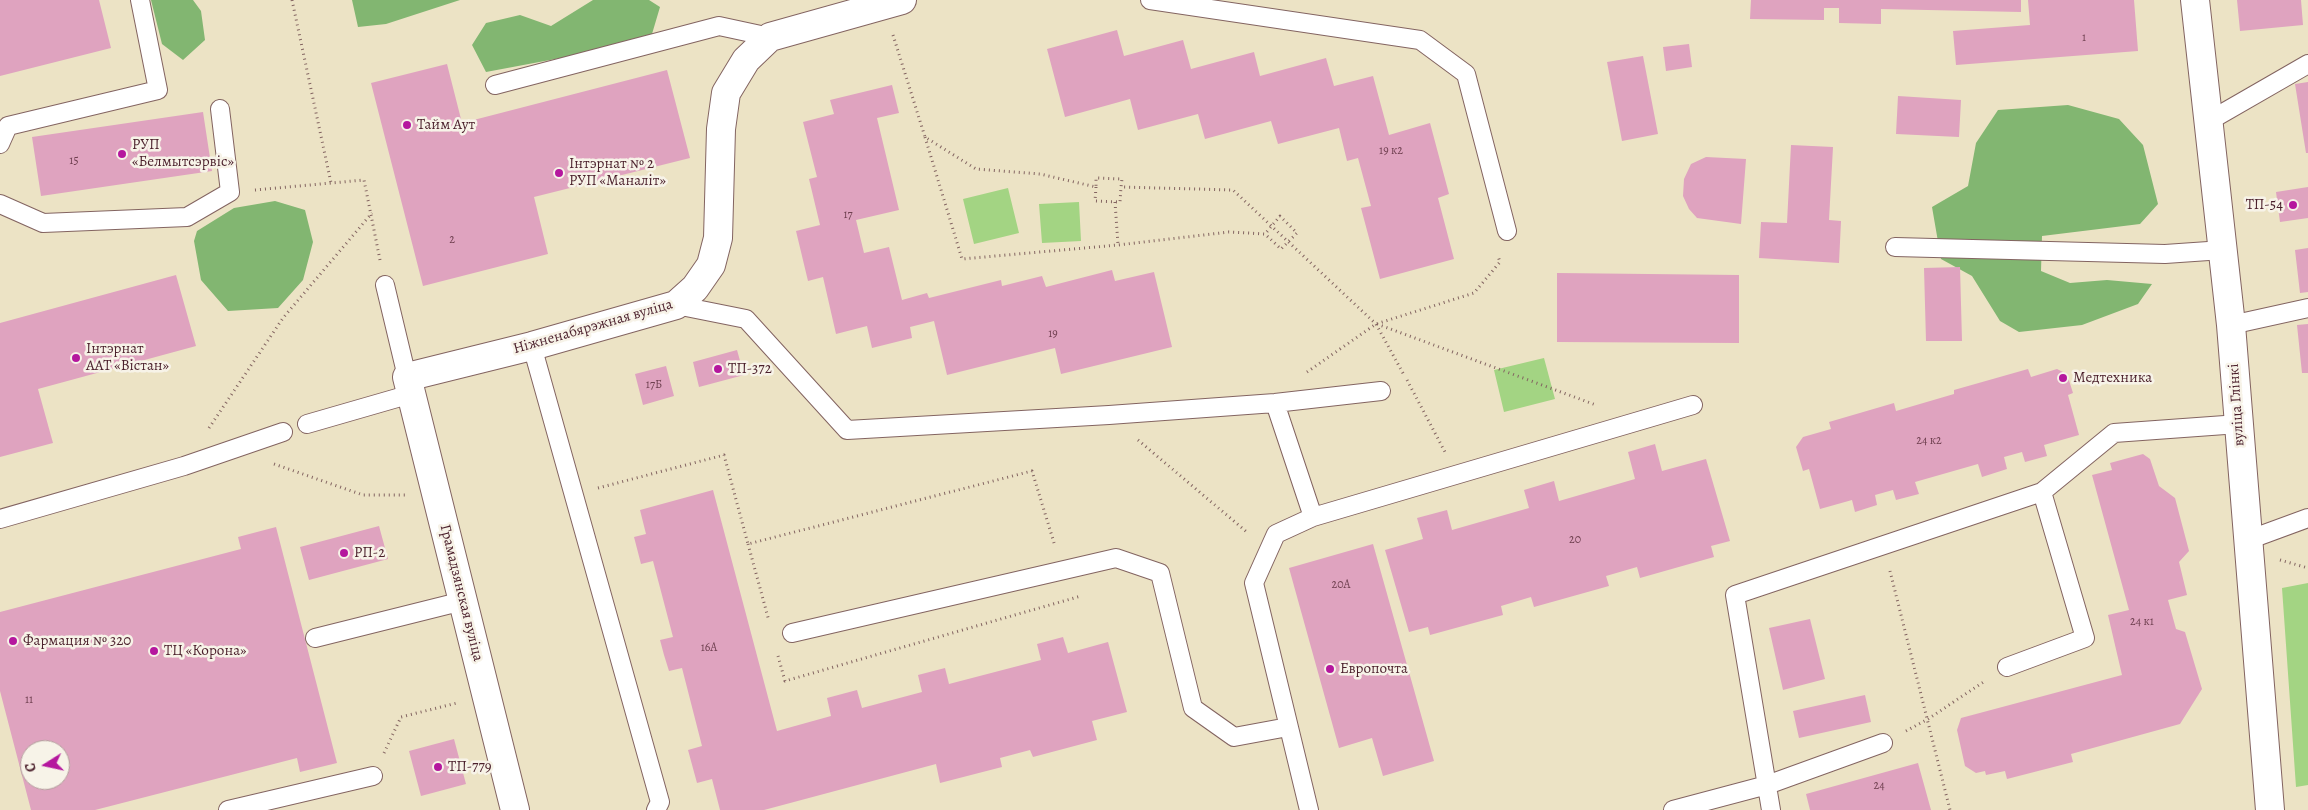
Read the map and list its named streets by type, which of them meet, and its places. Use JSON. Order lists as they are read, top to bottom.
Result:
{
  "streets": {
    "street": ["Ніжненабярэжная вуліца", "вуліца Глінкі", "Грамадзянская вуліца"]
  },
  "crossings": [
    ["Ніжненабярэжная вуліца", "Грамадзянская вуліца"]
  ],
  "places": [
    "Тайм Аут",
    "РУП «Белмытсэрвіс»",
    "Інтэрнат № 2 РУП «Маналіт»",
    "ТП-54",
    "Інтэрнат ААТ «Вістан»",
    "ТП-372",
    "Медтехника",
    "РП-2",
    "Фармация № 320",
    "ТЦ «Корона»",
    "Европочта",
    "ТП-779"
  ],
  "house_numbers": [
    "1",
    "19 к2",
    "15",
    "17",
    "2",
    "19",
    "17Б",
    "24 к2",
    "20",
    "20А",
    "24 к1",
    "16А",
    "11",
    "24"
  ],
  "north": "left"
}
